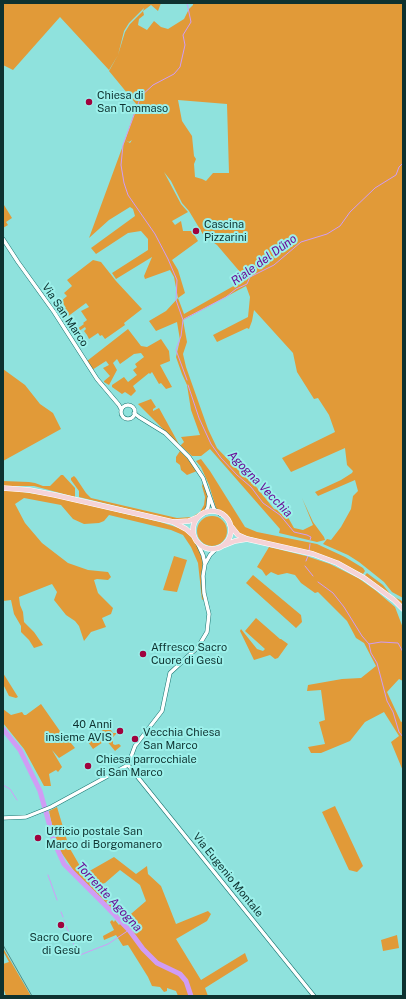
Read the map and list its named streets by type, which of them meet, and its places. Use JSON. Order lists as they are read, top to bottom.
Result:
{
  "streets": {
    "street": ["Via San Marco", "Via Eugenio Montale"]
  },
  "water": ["Riale del Dűno", "Agogna Vecchia", "Torrente Agogna"],
  "places": [
    "Chiesa di San Tommaso",
    "Cascina Pizzarini",
    "Affresco Sacro Cuore di Gesù",
    "40 Anni insieme AVIS",
    "Vecchia Chiesa San Marco",
    "Chiesa parrocchiale di San Marco",
    "Ufficio postale San Marco di Borgomanero",
    "Sacro Cuore di Gesù"
  ]
}
